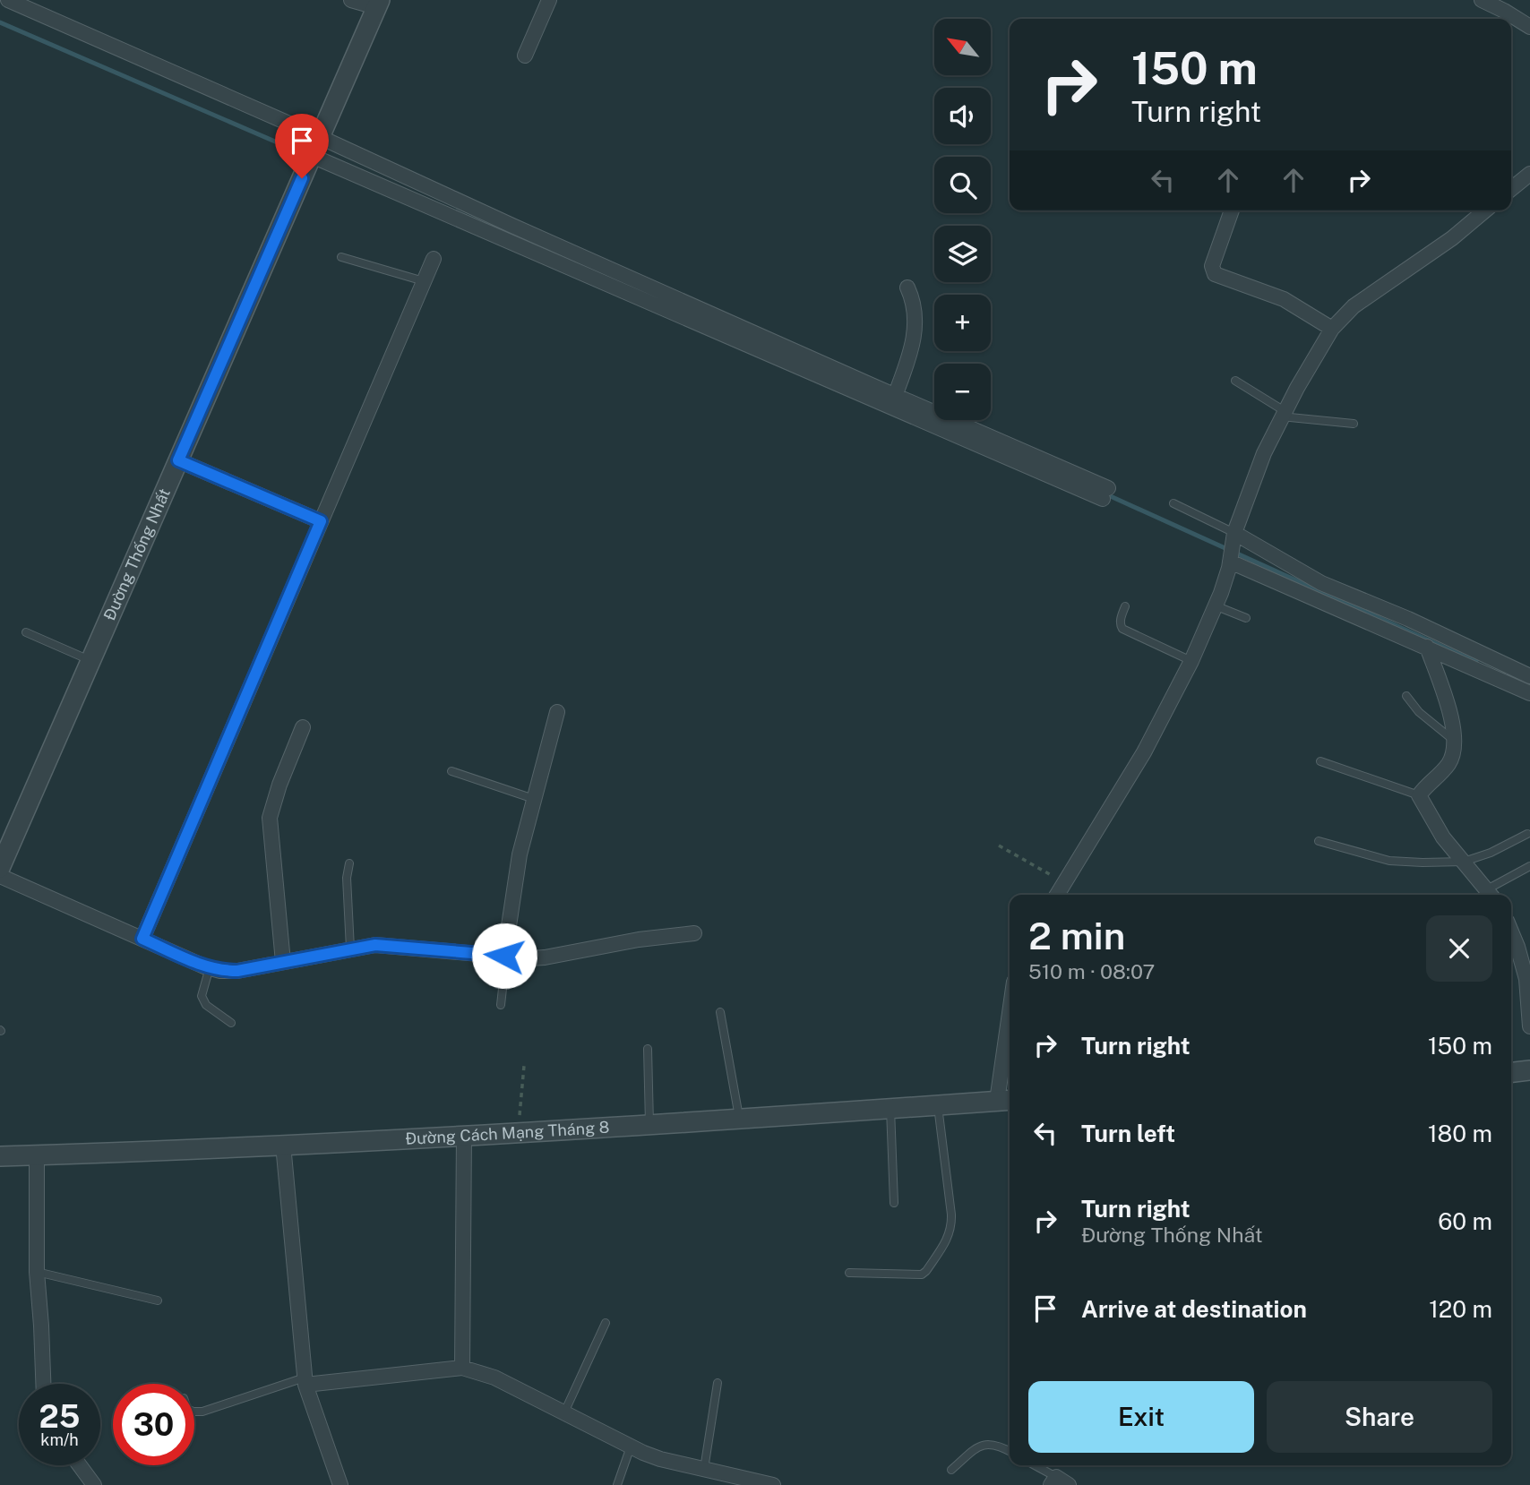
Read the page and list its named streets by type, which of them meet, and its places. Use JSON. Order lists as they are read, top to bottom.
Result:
{
  "streets": {
    "street": ["Đường Thống Nhất", "Đường Cách Mạng Tháng 8"]
  },
  "north": "top left",
  "page": {
    "map_buttons": ["+", "−"],
    "turn": ["150 m", "Turn right"],
    "heading": ["2 min", "510 m · 08:07"],
    "list": [
      {
        "name": "Turn right",
        "value": "150 m"
      },
      {
        "name": "Turn left",
        "value": "180 m"
      },
      {
        "name": "Turn right",
        "note": "Đường Thống Nhất",
        "value": "60 m"
      },
      {
        "name": "Arrive at destination",
        "value": "120 m"
      }
    ],
    "buttons": ["Exit", "Share"],
    "speed": "25 km/h",
    "limit": "30"
  }
}
